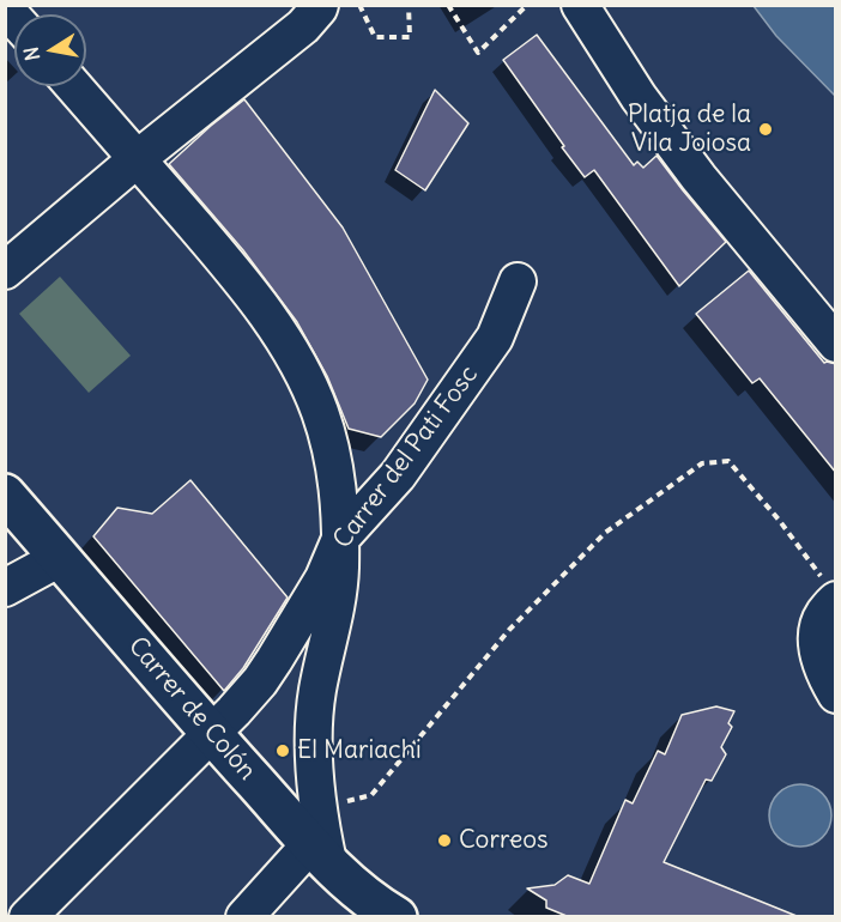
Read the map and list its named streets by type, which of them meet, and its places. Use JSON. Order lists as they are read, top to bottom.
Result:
{
  "streets": {
    "main road": ["Carrer de Colón"],
    "street": ["Carrer del Pati Fosc"]
  },
  "crossings": [
    ["Carrer del Pati Fosc", "Carrer de Colón"]
  ],
  "places": ["Platja de la Vila Joiosa", "El Mariachi", "Correos"],
  "north": "left"
}
